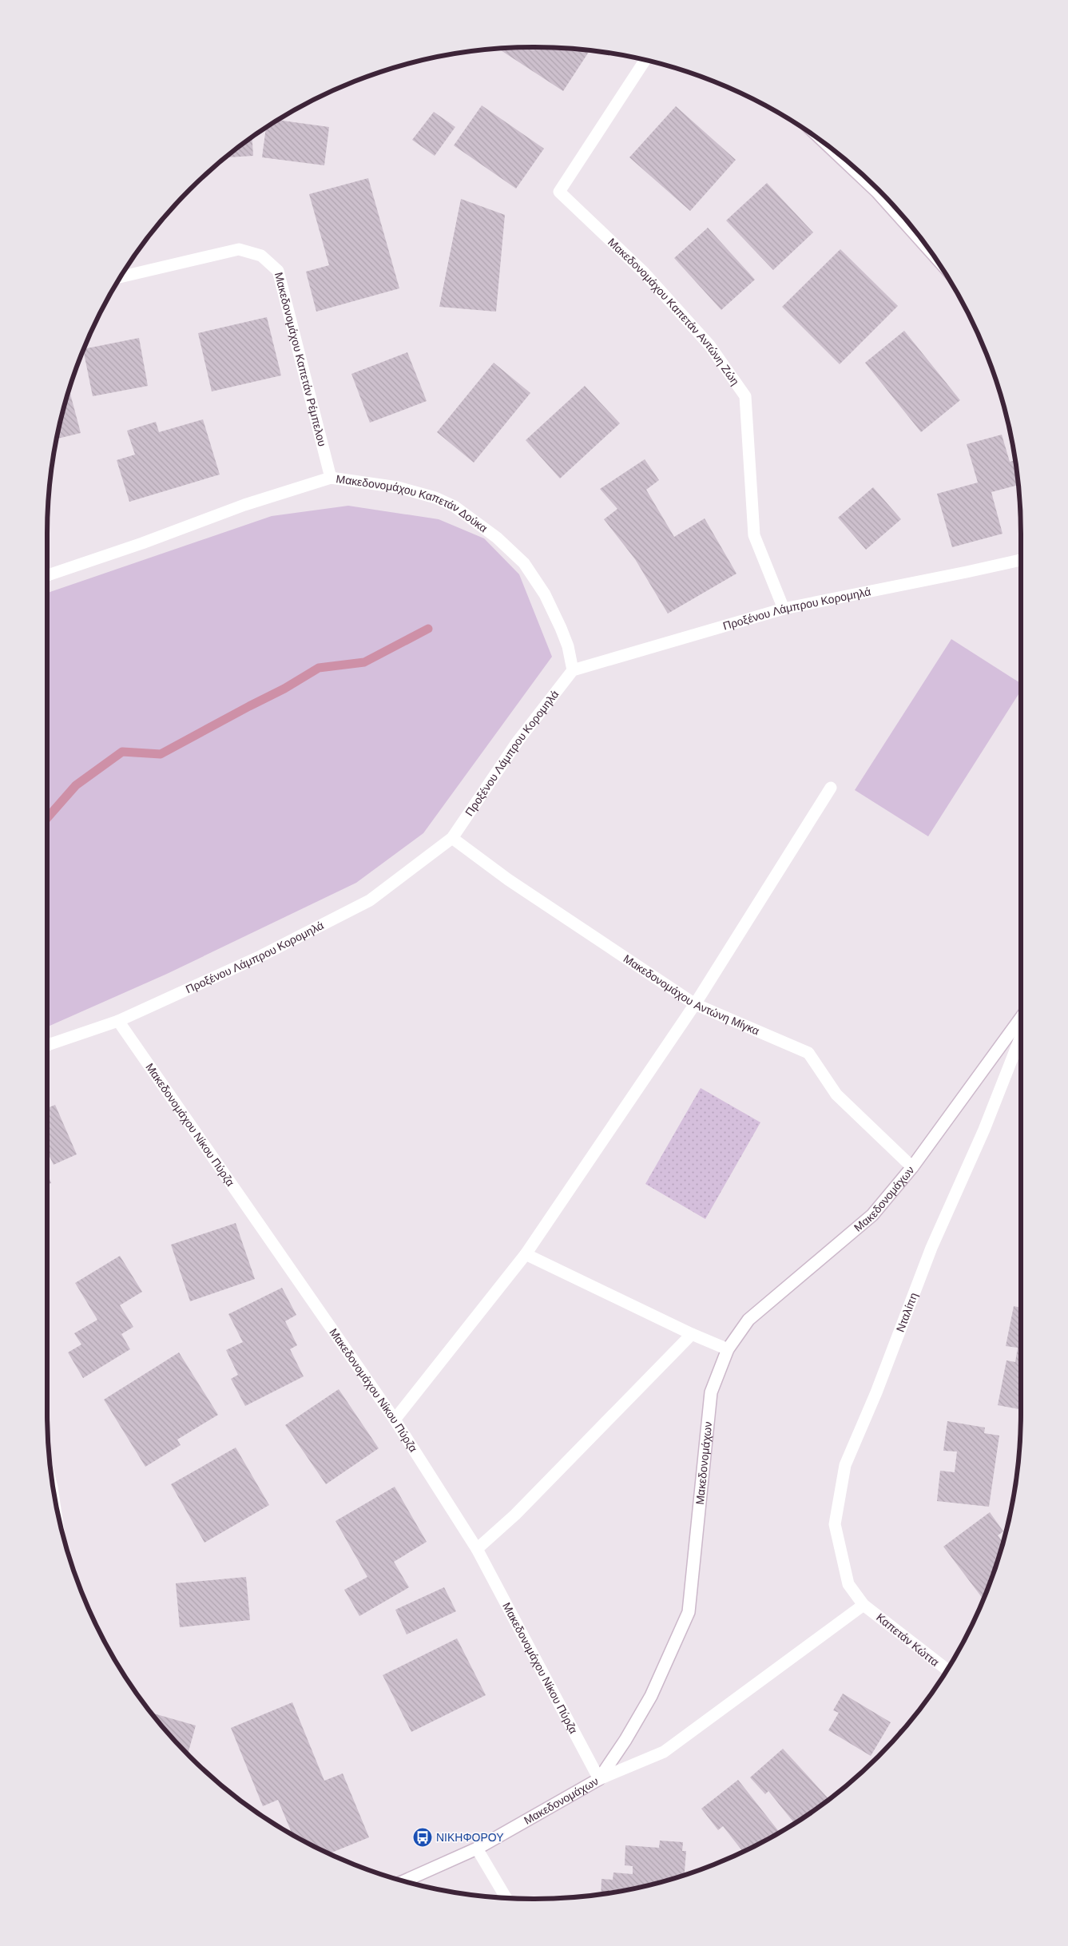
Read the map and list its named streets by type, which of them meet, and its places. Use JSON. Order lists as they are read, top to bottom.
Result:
{
  "streets": {
    "street": [
      "Μακεδονομάχου Καπετάν Αντώνη Ζώη",
      "Μακεδονομάχου Καπετάν Ρέμπελου",
      "Μακεδονομάχου Καπετάν Δούκα",
      "Προξένου Λάμπρου Κορομηλά",
      "Μακεδονομάχου Αντώνη Μίγκα",
      "Μακεδονομάχου Νίκου Πύρζα",
      "Μακεδονομάχων",
      "Νταλίπη",
      "Καπετάν Κώττα"
    ]
  },
  "crossings": [
    ["Μακεδονομάχου Καπετάν Αντώνη Ζώη", "Προξένου Λάμπρου Κορομηλά"],
    ["Μακεδονομάχου Καπετάν Ρέμπελου", "Μακεδονομάχου Καπετάν Δούκα"],
    ["Μακεδονομάχου Καπετάν Δούκα", "Προξένου Λάμπρου Κορομηλά"],
    ["Προξένου Λάμπρου Κορομηλά", "Μακεδονομάχου Αντώνη Μίγκα"],
    ["Προξένου Λάμπρου Κορομηλά", "Μακεδονομάχου Νίκου Πύρζα"],
    ["Μακεδονομάχου Αντώνη Μίγκα", "Μακεδονομάχων"],
    ["Μακεδονομάχου Νίκου Πύρζα", "Μακεδονομάχων"],
    ["Νταλίπη", "Καπετάν Κώττα"]
  ],
  "places": {
    "bus stop": ["ΝΙΚΗΦΟΡΟΥ"]
  }
}
